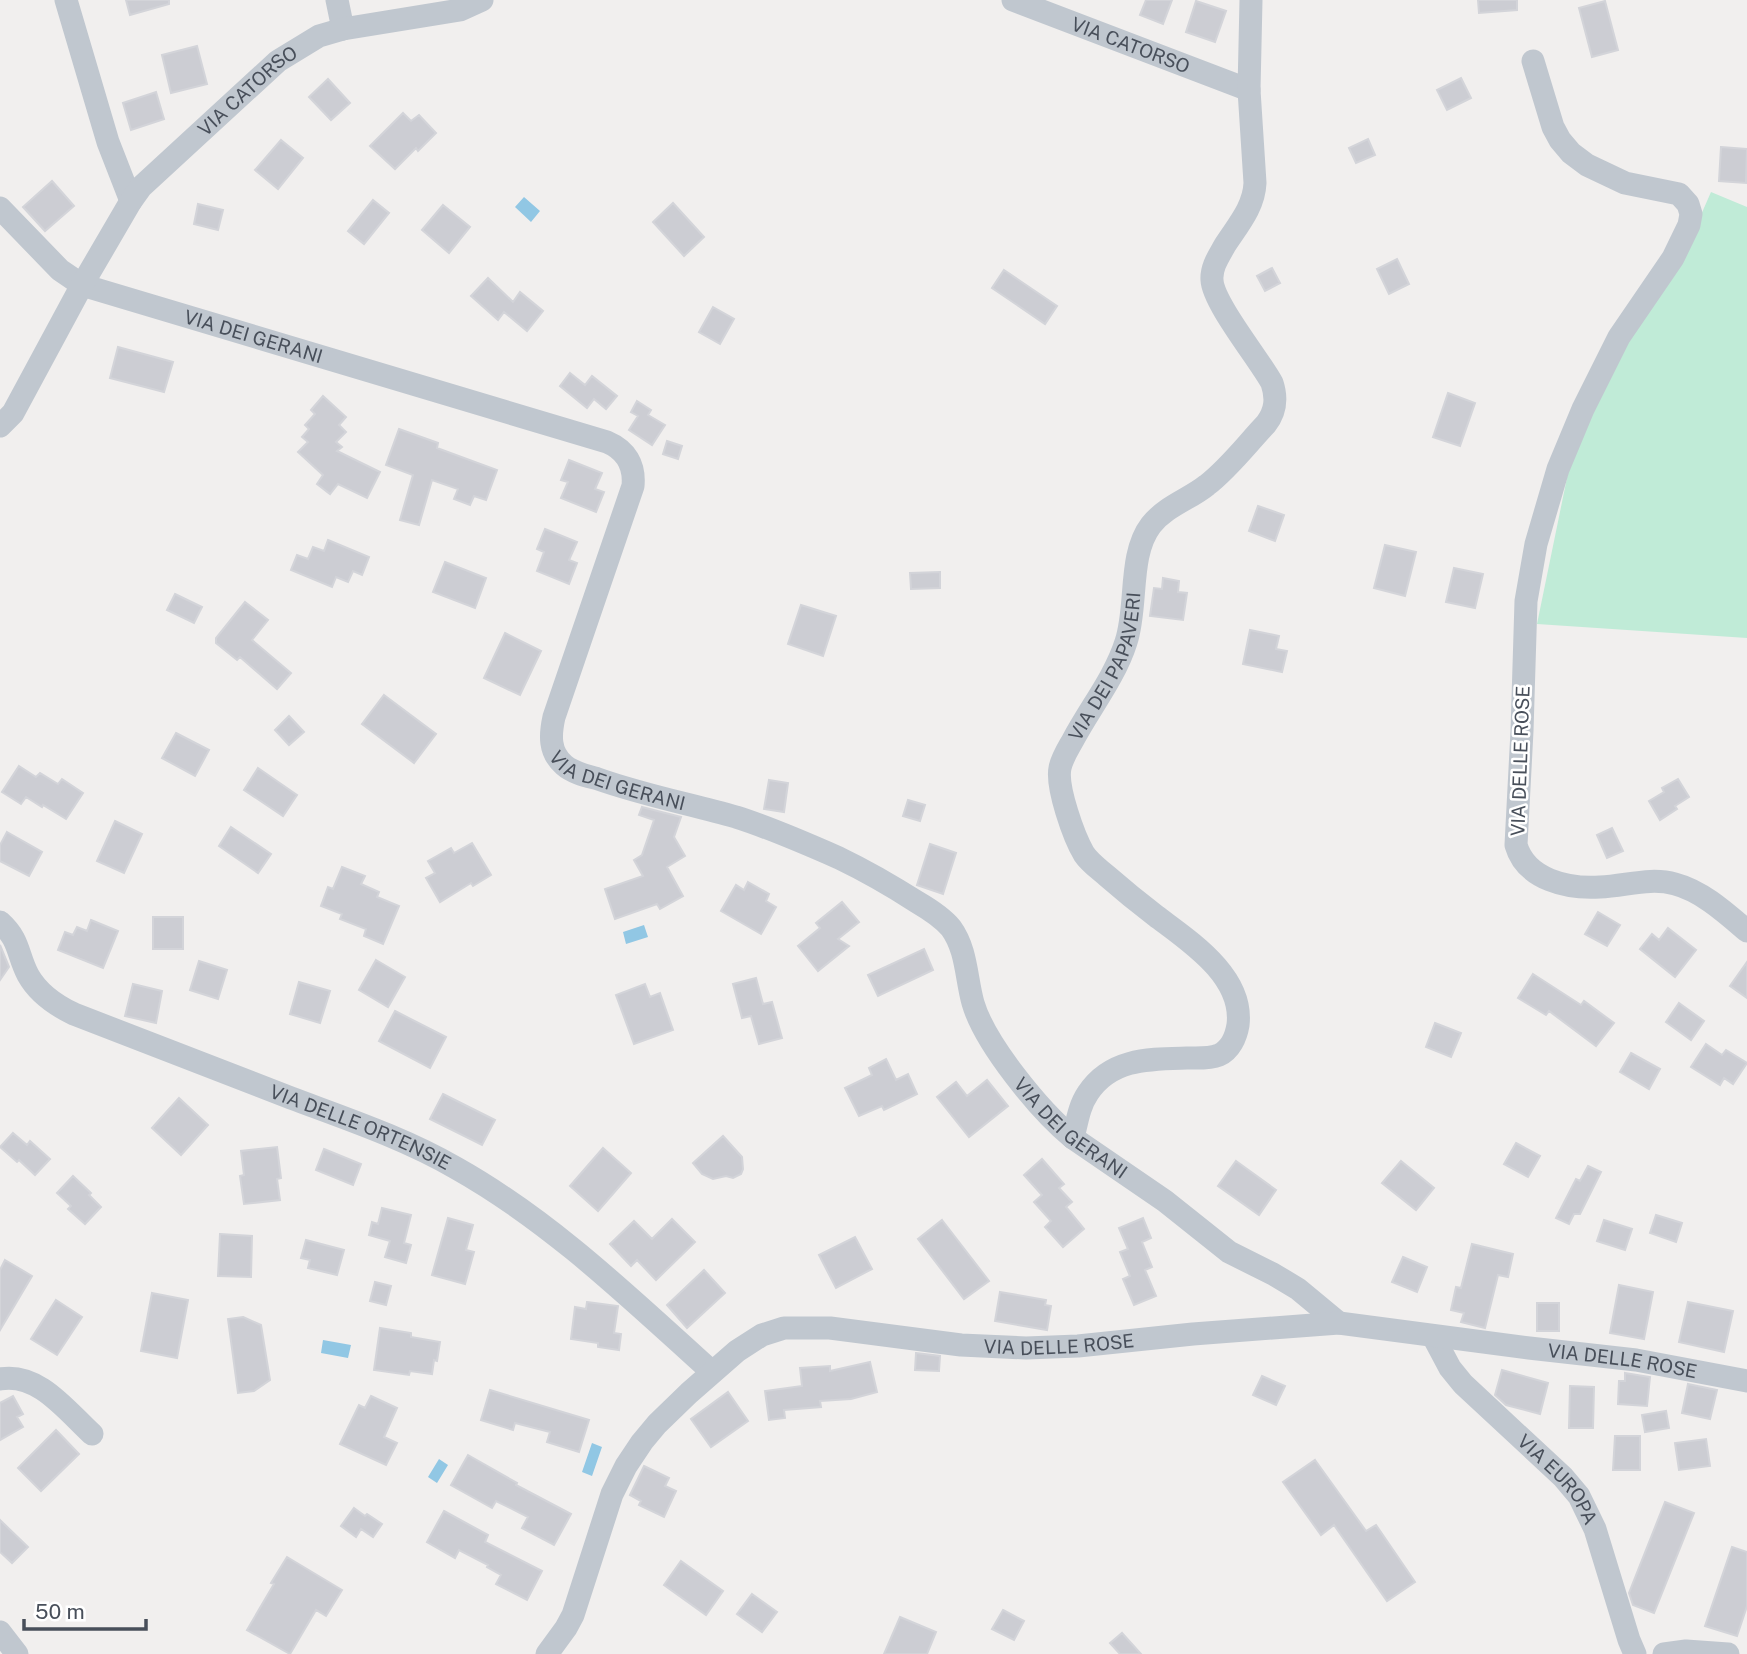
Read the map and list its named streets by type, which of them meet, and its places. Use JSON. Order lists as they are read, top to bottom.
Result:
{
  "streets": {
    "street": [
      "VIA CATORSO",
      "VIA DEI GERANI",
      "VIA DEI PAPAVERI",
      "VIA DELLE ROSE",
      "VIA DELLE ORTENSIE",
      "VIA EUROPA"
    ]
  },
  "crossings": [
    ["VIA CATORSO", "VIA DEI GERANI"],
    ["VIA CATORSO", "VIA DEI PAPAVERI"],
    ["VIA DEI GERANI", "VIA DEI PAPAVERI"],
    ["VIA DEI GERANI", "VIA DELLE ROSE"],
    ["VIA DELLE ROSE", "VIA DELLE ORTENSIE"],
    ["VIA DELLE ROSE", "VIA EUROPA"]
  ],
  "scale_bar": "50 m"
}
